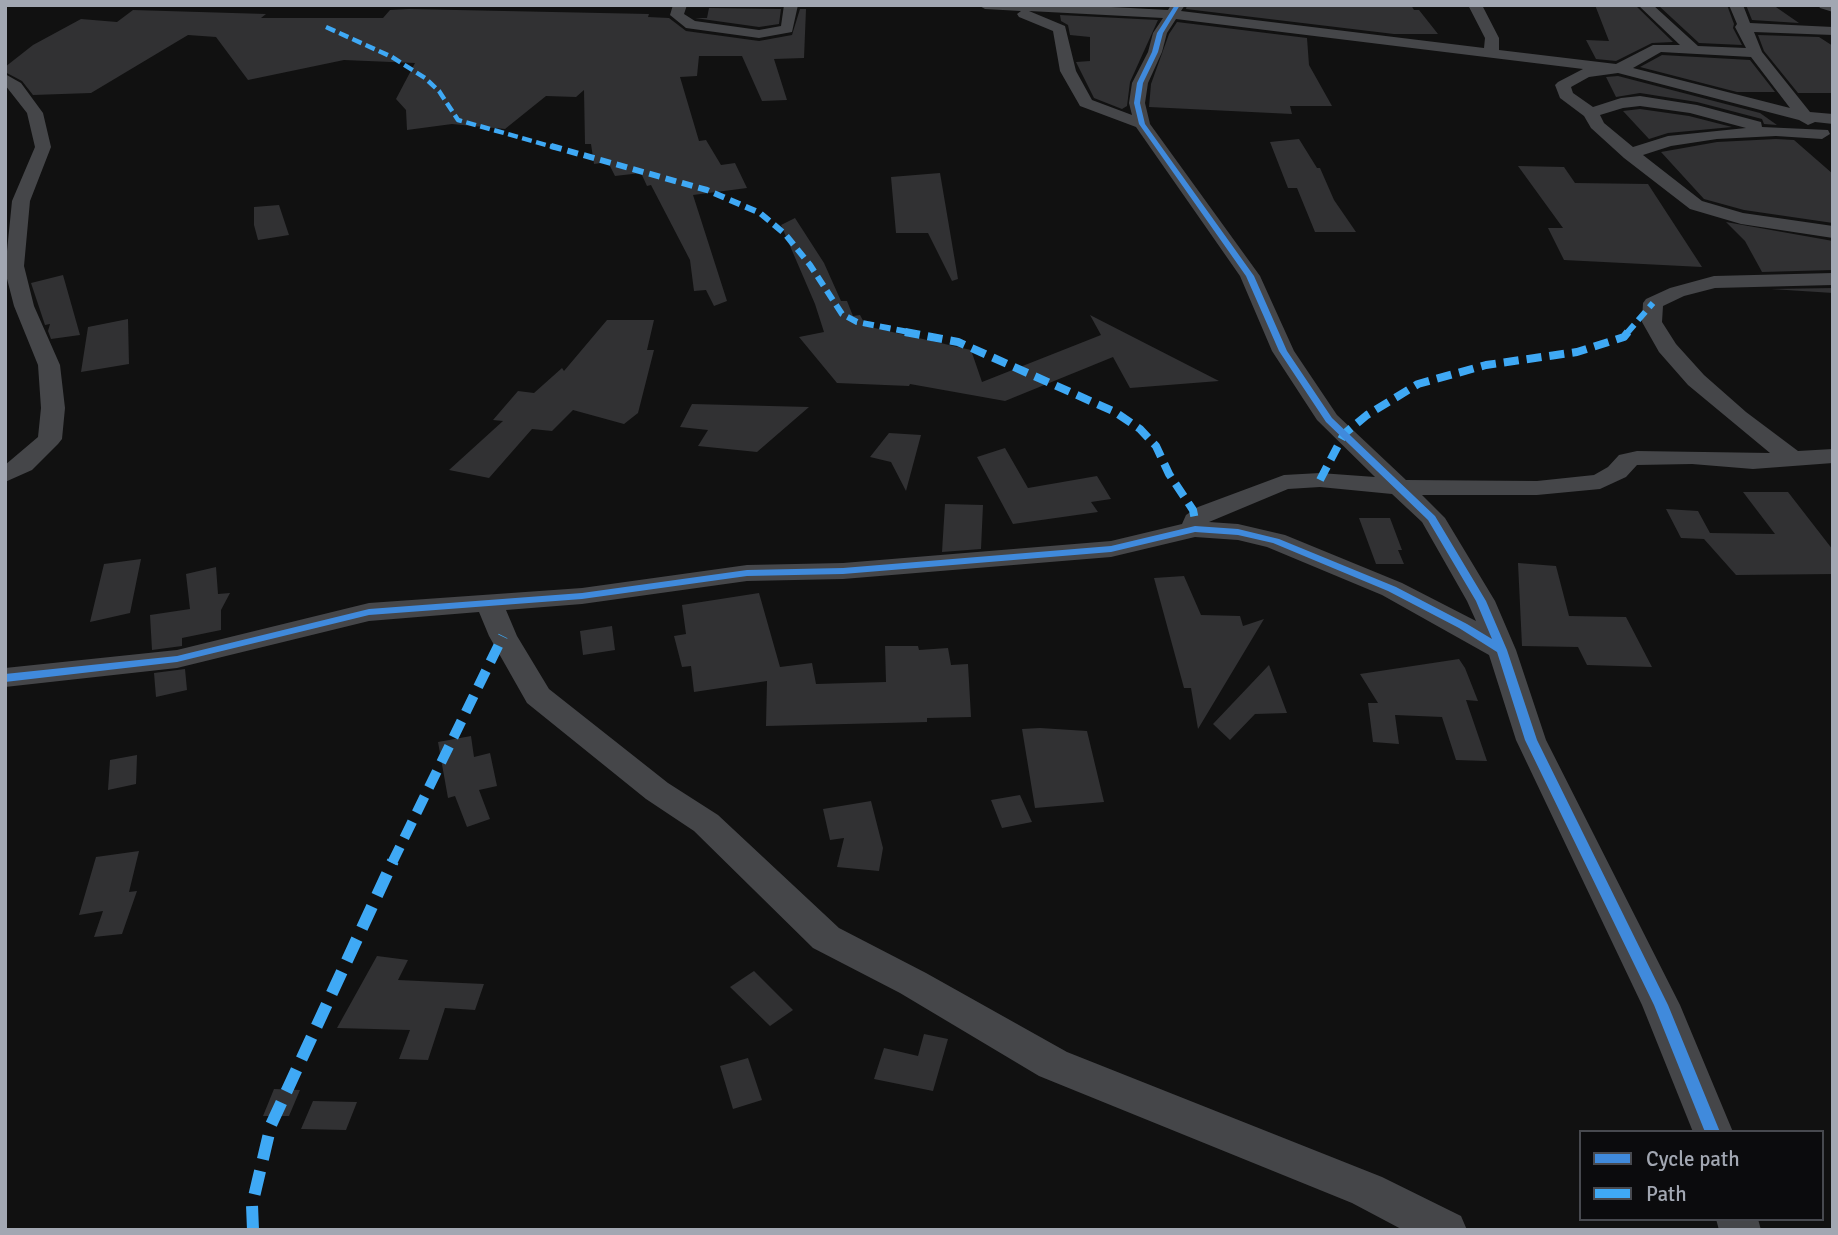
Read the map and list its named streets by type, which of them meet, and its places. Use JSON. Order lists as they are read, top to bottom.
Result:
{
  "legend": ["Cycle path", "Path"]
}
